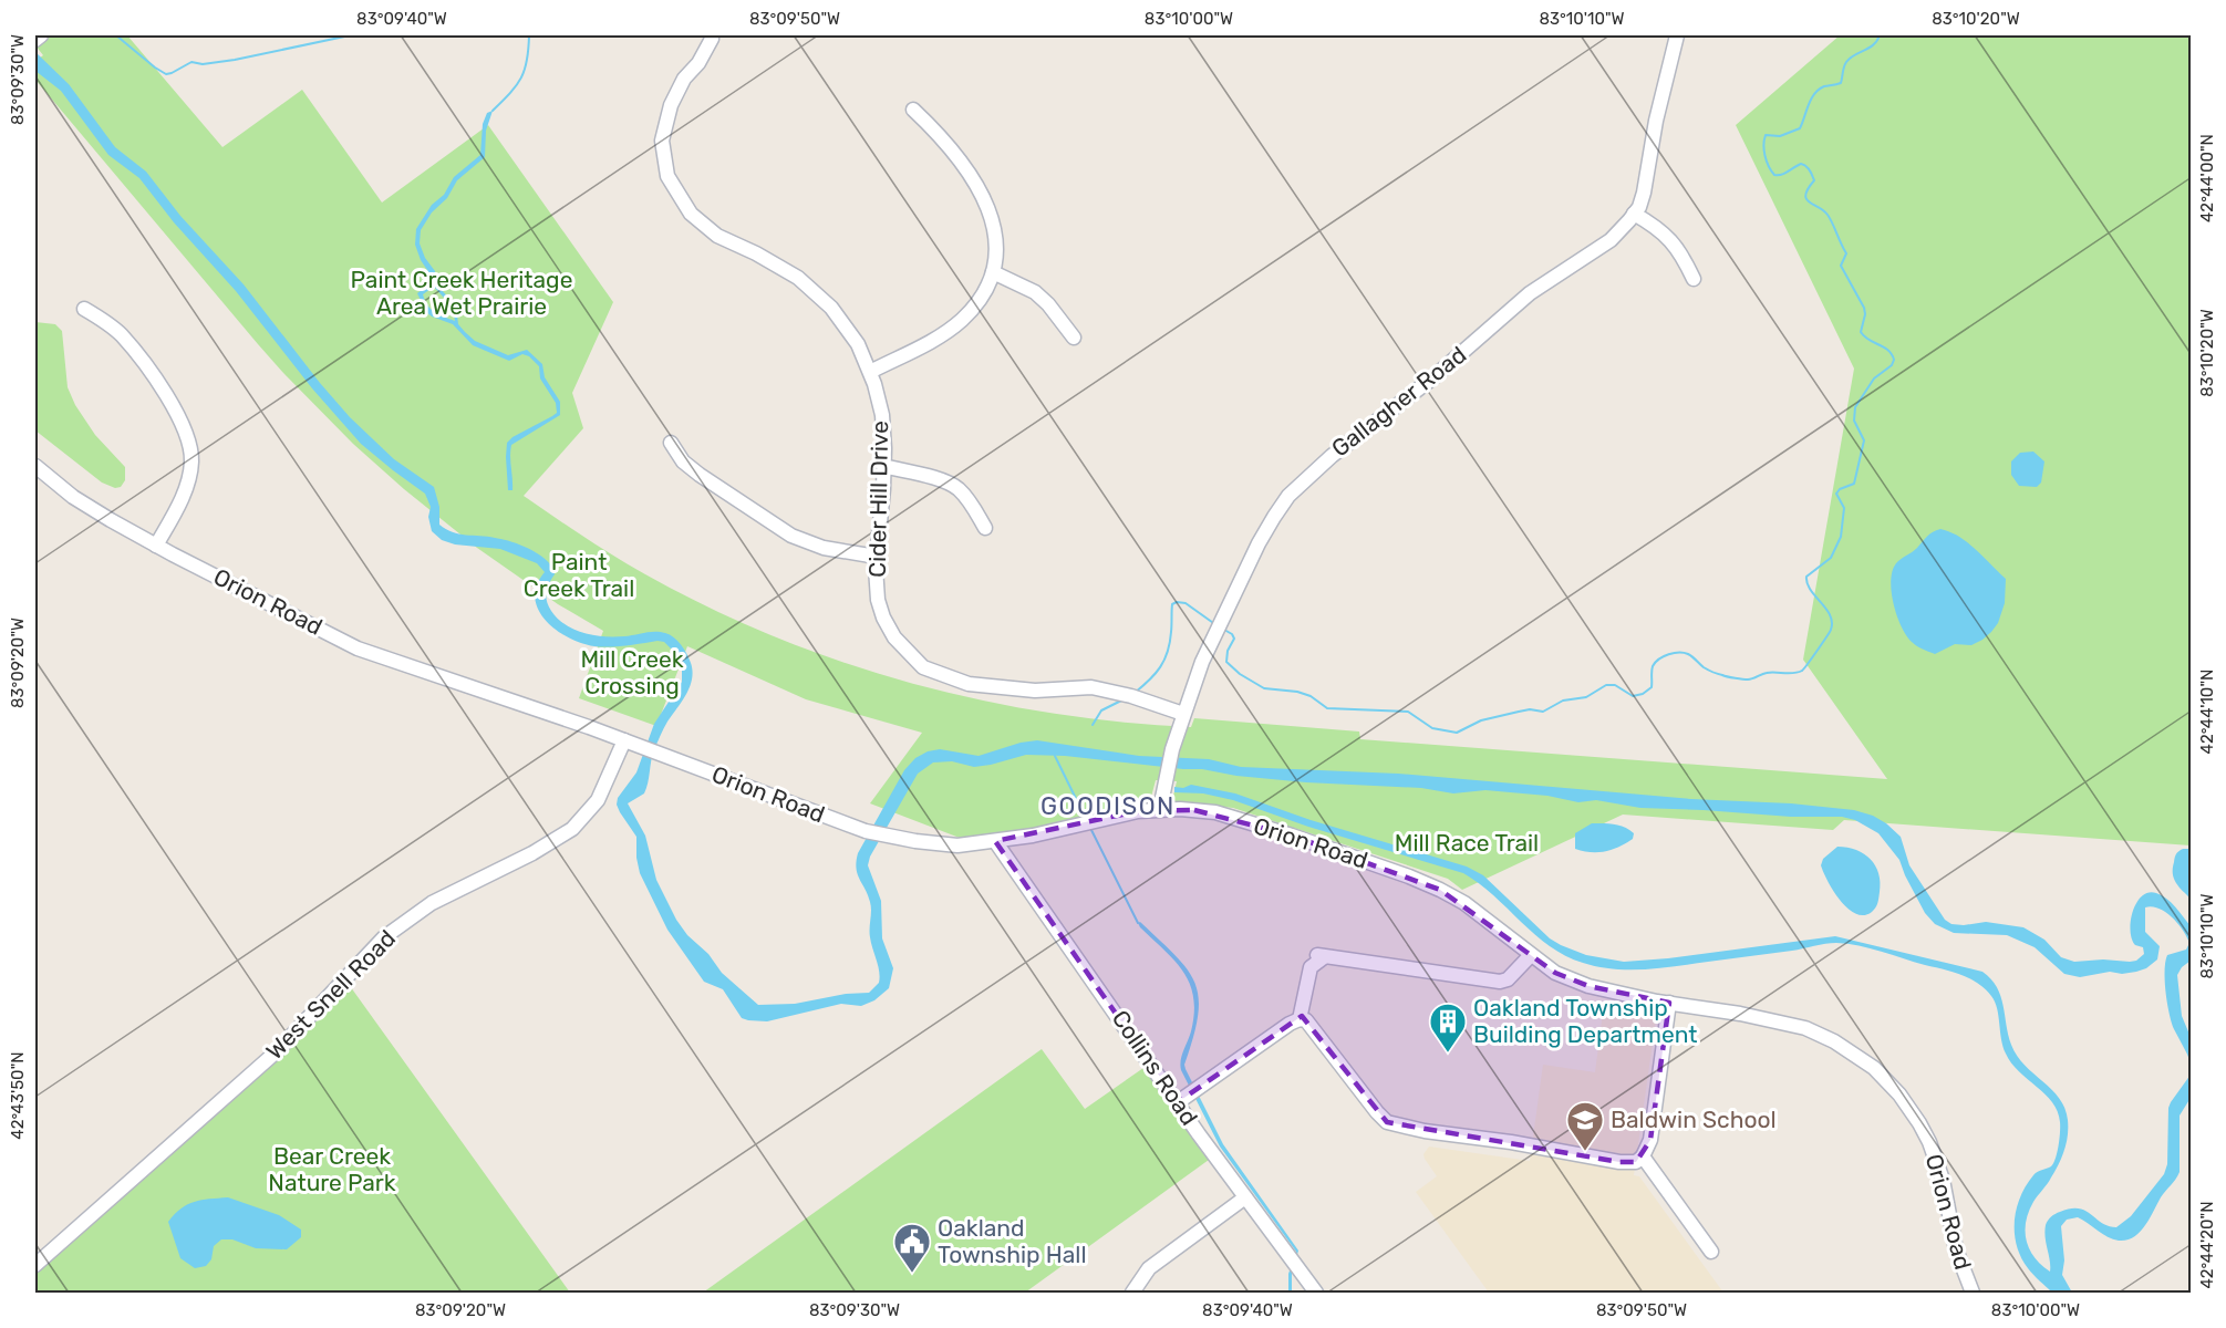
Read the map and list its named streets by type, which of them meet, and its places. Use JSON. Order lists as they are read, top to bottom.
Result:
{
  "streets": {
    "street": [
      "Gallagher Road",
      "Cider Hill Drive",
      "Orion Road",
      "West Snell Road",
      "Collins Road"
    ]
  },
  "crossings": [
    ["Gallagher Road", "Cider Hill Drive"],
    ["Gallagher Road", "Orion Road"],
    ["Orion Road", "West Snell Road"],
    ["Orion Road", "Collins Road"]
  ],
  "districts": ["GOODISON"],
  "parks": [
    "Paint Creek Heritage Area Wet Prairie",
    "Paint Creek Trail",
    "Mill Creek Crossing",
    "Mill Race Trail",
    "Bear Creek Nature Park"
  ],
  "places": {
    "building": ["Oakland Township Building Department"],
    "school or university": ["Baldwin School"],
    "public building": ["Oakland Township Hall"]
  },
  "coordinates": [
    "83°09'40\"W",
    "83°09'50\"W",
    "83°10'00\"W",
    "83°10'10\"W",
    "83°10'20\"W",
    "83°09'30\"W",
    "42°44'00\"N",
    "83°09'20\"W",
    "42°44'10\"N",
    "42°43'50\"N",
    "42°44'20\"N"
  ]
}
